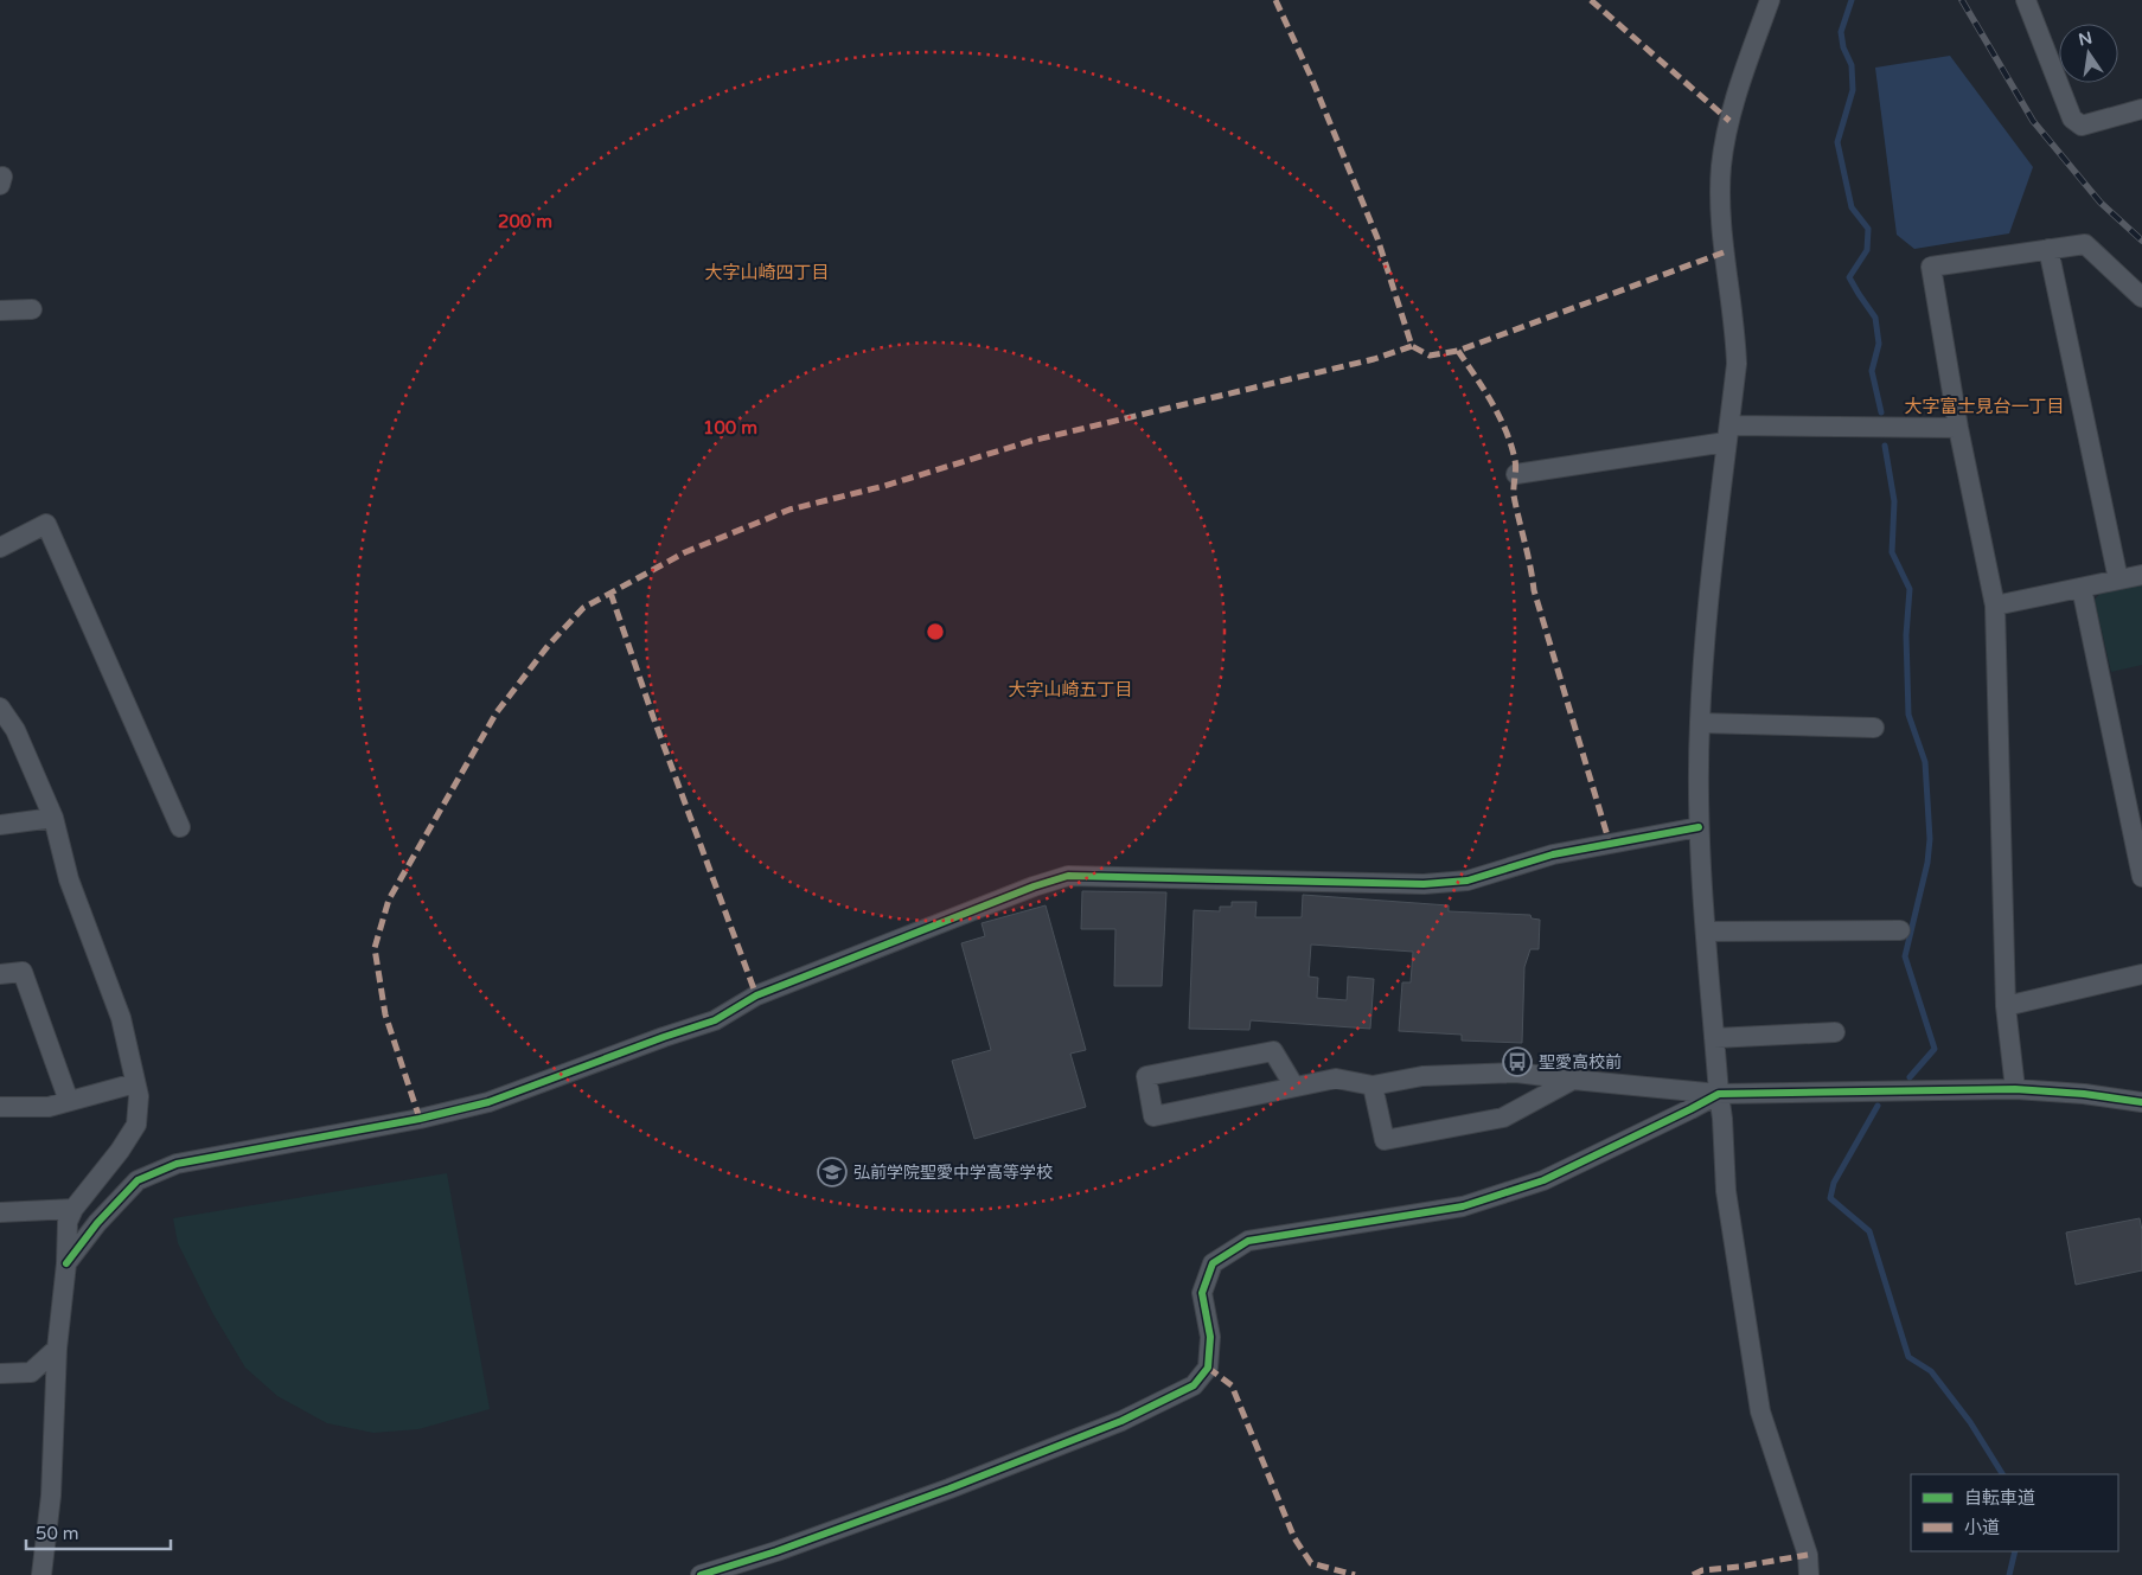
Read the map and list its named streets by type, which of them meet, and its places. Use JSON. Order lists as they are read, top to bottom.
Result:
{
  "districts": ["大字山崎四丁目", "大字富士見台一丁目", "大字山崎五丁目"],
  "places": {
    "bus stop": ["聖愛高校前"],
    "school or university": ["弘前学院聖愛中学高等学校"]
  },
  "legend": ["自転車道", "小道"],
  "scale_bar": "50 m",
  "north": "top",
  "rings": ["200 m", "100 m"]
}
